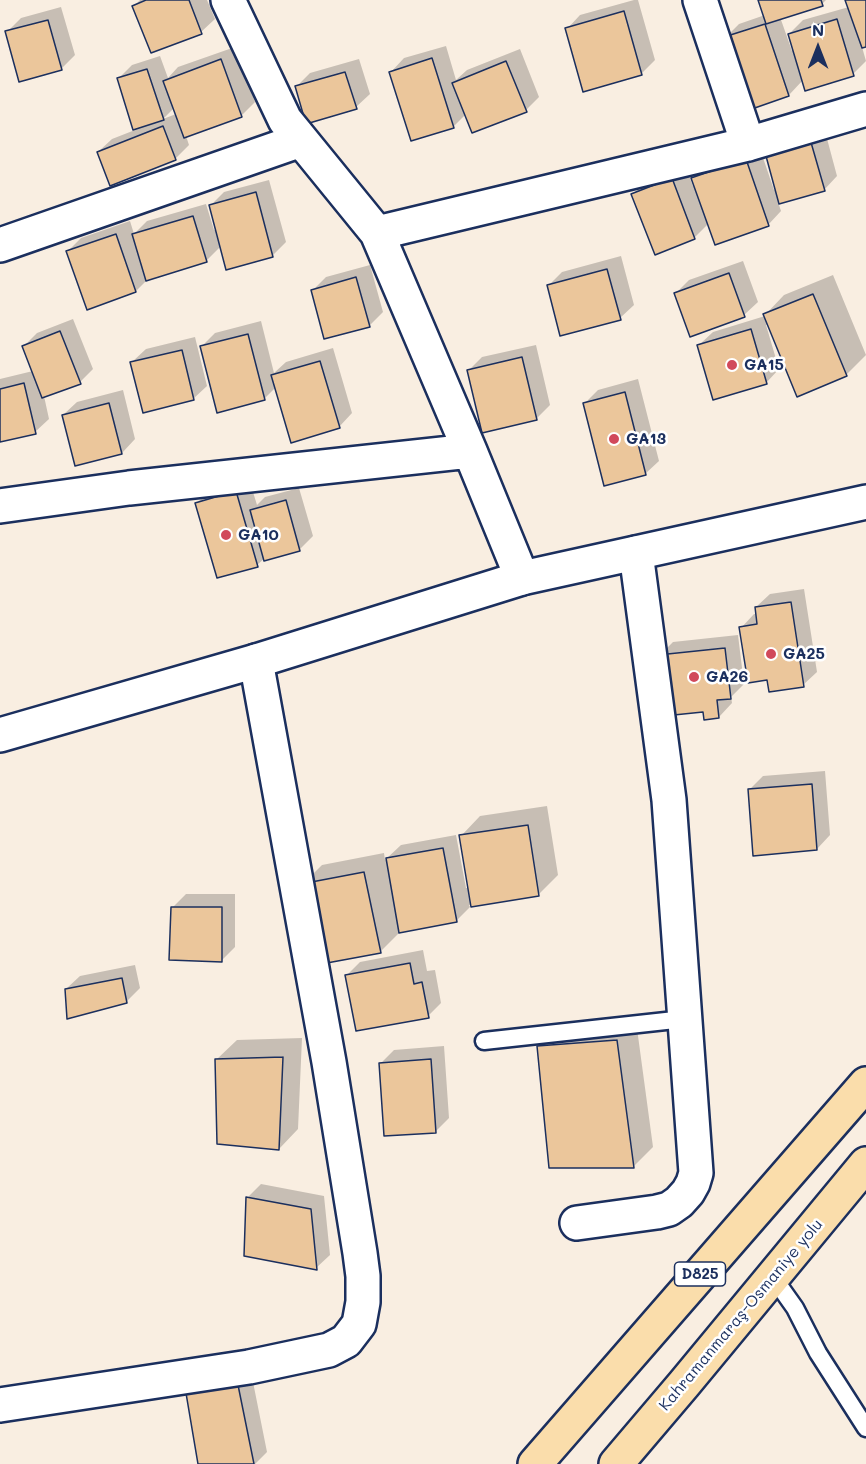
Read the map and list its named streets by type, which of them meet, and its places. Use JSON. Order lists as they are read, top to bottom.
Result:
{
  "streets": {
    "highway": ["D825", "Kahramanmaraş-Osmaniye yolu"]
  },
  "places": [
    "GA15",
    "GA13",
    "GA10",
    "GA25",
    "GA26"
  ],
  "north": "top"
}
